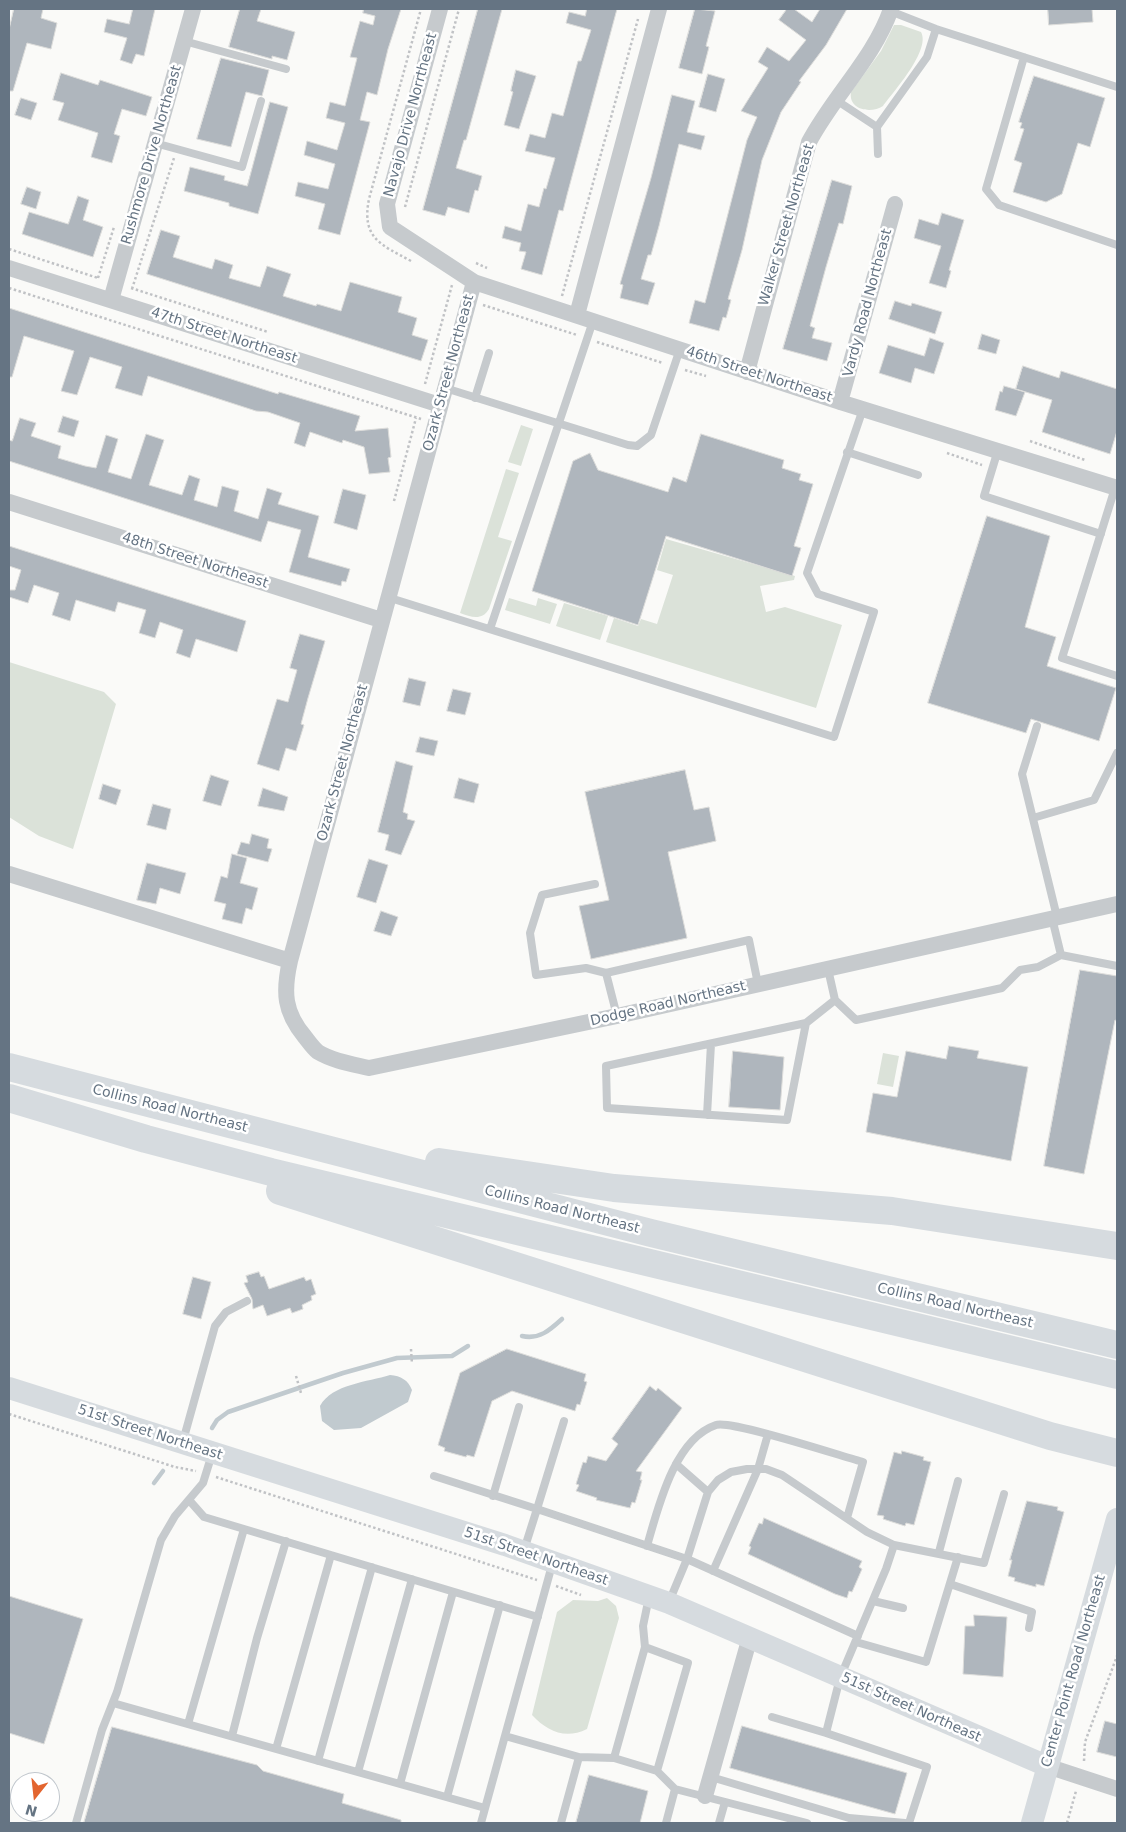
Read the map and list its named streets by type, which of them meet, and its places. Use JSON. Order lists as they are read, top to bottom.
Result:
{
  "streets": {
    "highway": ["Collins Road Northeast"],
    "street": [
      "Navajo Drive Norrtheast",
      "Rushmore Drive Northeast",
      "Walker Street Northeast",
      "Vardy Road Northeast",
      "47th Street Northeast",
      "Ozark Street Northeast",
      "46th Street Northeast",
      "48th Street Northeast",
      "Dodge Road Northeast",
      "51st Street Northeast",
      "Center Point Road Northeast"
    ]
  },
  "crossings": [
    ["Navajo Drive Norrtheast", "46th Street Northeast"],
    ["Rushmore Drive Northeast", "47th Street Northeast"],
    ["Walker Street Northeast", "46th Street Northeast"],
    ["Vardy Road Northeast", "46th Street Northeast"],
    ["47th Street Northeast", "Ozark Street Northeast"],
    ["Ozark Street Northeast", "46th Street Northeast"],
    ["Ozark Street Northeast", "48th Street Northeast"],
    ["Ozark Street Northeast", "Dodge Road Northeast"],
    ["51st Street Northeast", "Center Point Road Northeast"]
  ],
  "north": "bottom"
}
